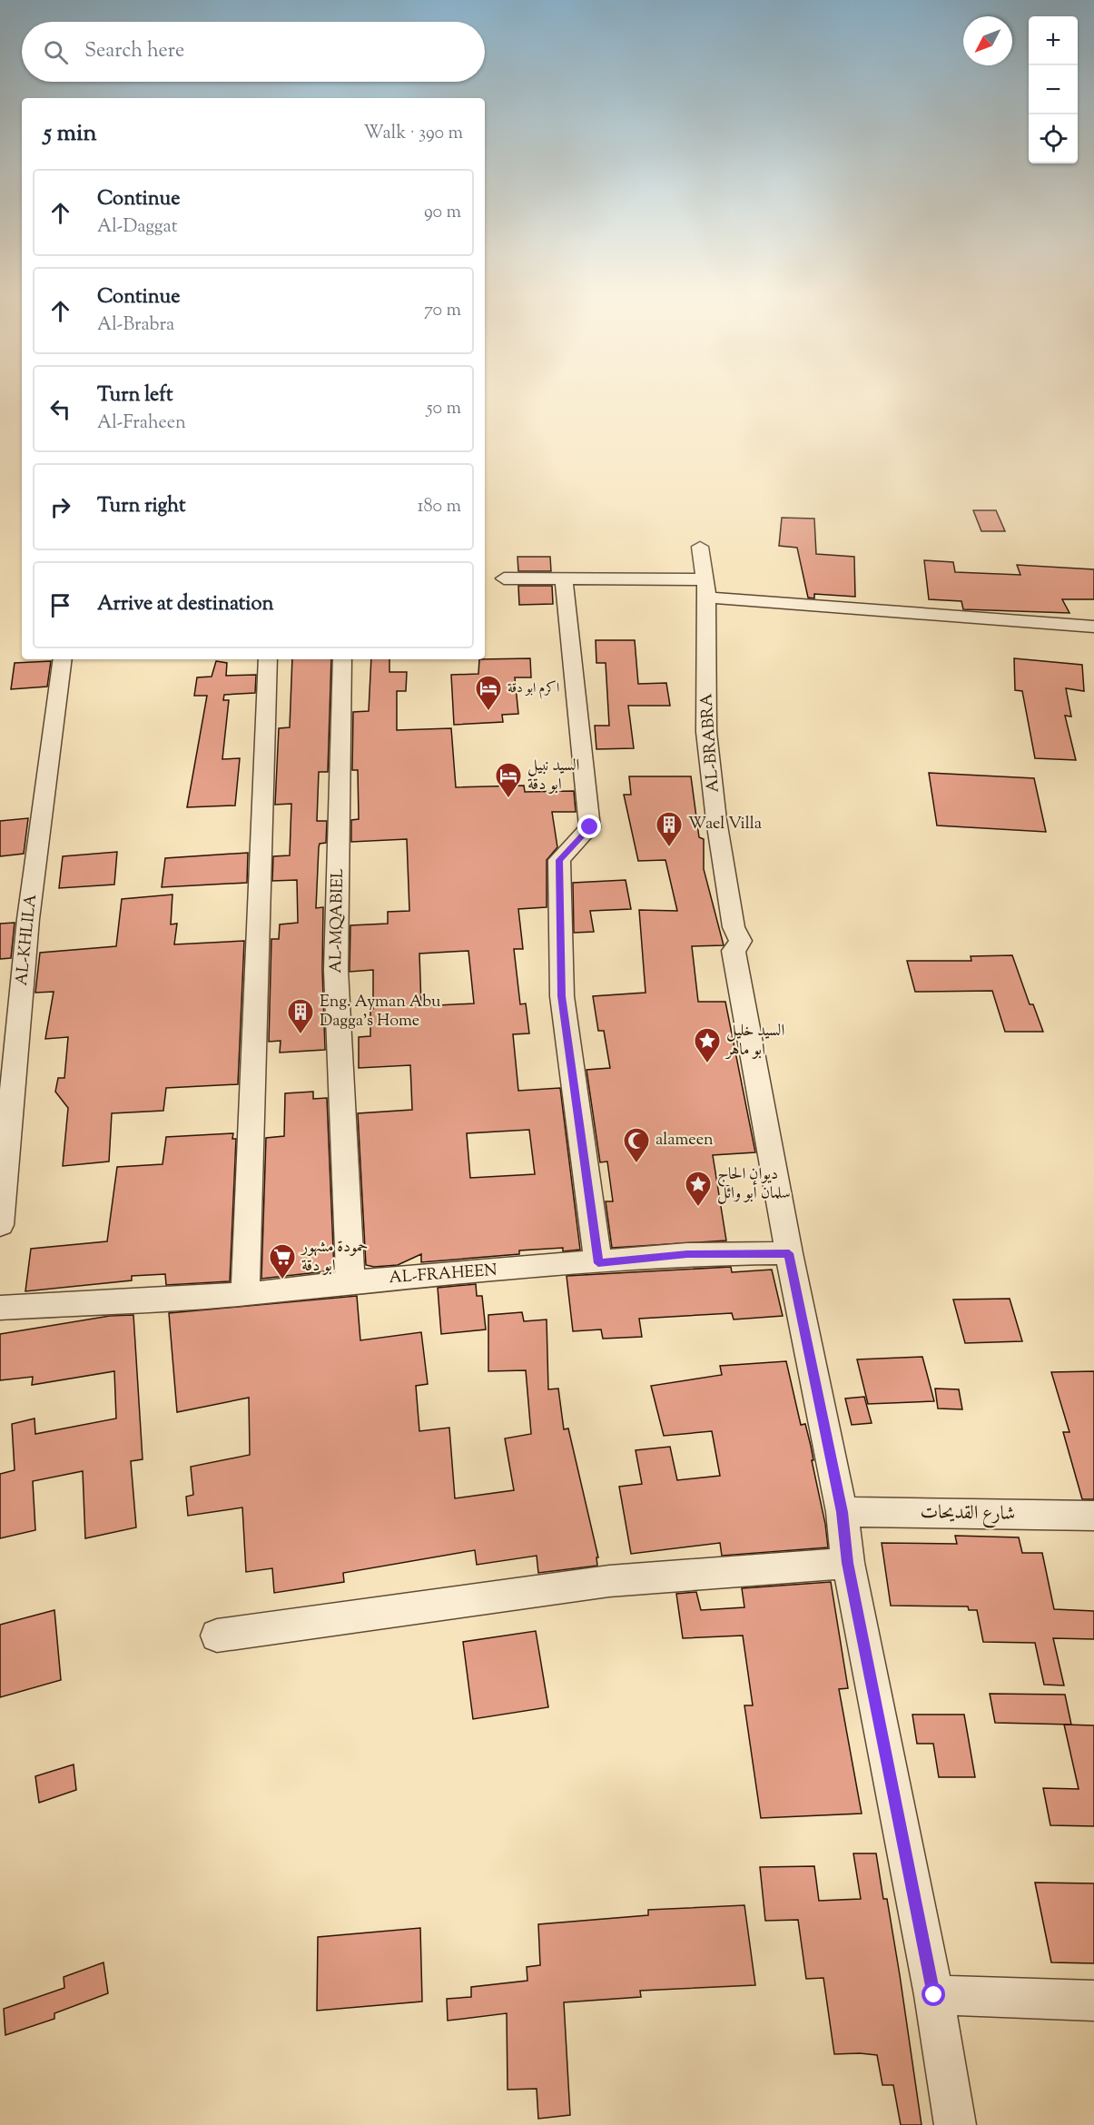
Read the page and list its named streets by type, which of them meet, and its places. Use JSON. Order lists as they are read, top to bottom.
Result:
{
  "streets": {
    "street": [
      "AL-BRABRA",
      "AL-MQABIEL",
      "AL-KHLILA",
      "AL-FRAHEEN",
      "شارع القديحات"
    ]
  },
  "crossings": [
    ["AL-BRABRA", "AL-FRAHEEN"],
    ["AL-BRABRA", "شارع القديحات"],
    ["AL-MQABIEL", "AL-FRAHEEN"]
  ],
  "places": {
    "hotel": ["اكرم ابو دقة", "السيد نبيل ابو دقة"],
    "building": ["Wael Villa", "Eng. Ayman Abu Dagga's Home"],
    "place": ["السيد خليل ابو ماهر", "ديوان الحاج سلمان أبو وائل"],
    "mosque": ["alameen"],
    "supermarket": ["حمودة مشهور ابو دقة"]
  },
  "north": "bottom left",
  "page": {
    "map_buttons": ["+", "−"],
    "search": "Search here",
    "heading": ["5 min", "Walk · 390 m"],
    "list": [
      ["Continue", "Al-Daggat", "90 m"],
      ["Continue", "Al-Brabra", "70 m"],
      ["Turn left", "Al-Fraheen", "50 m"],
      ["Turn right", "180 m"],
      "Arrive at destination"
    ]
  }
}
